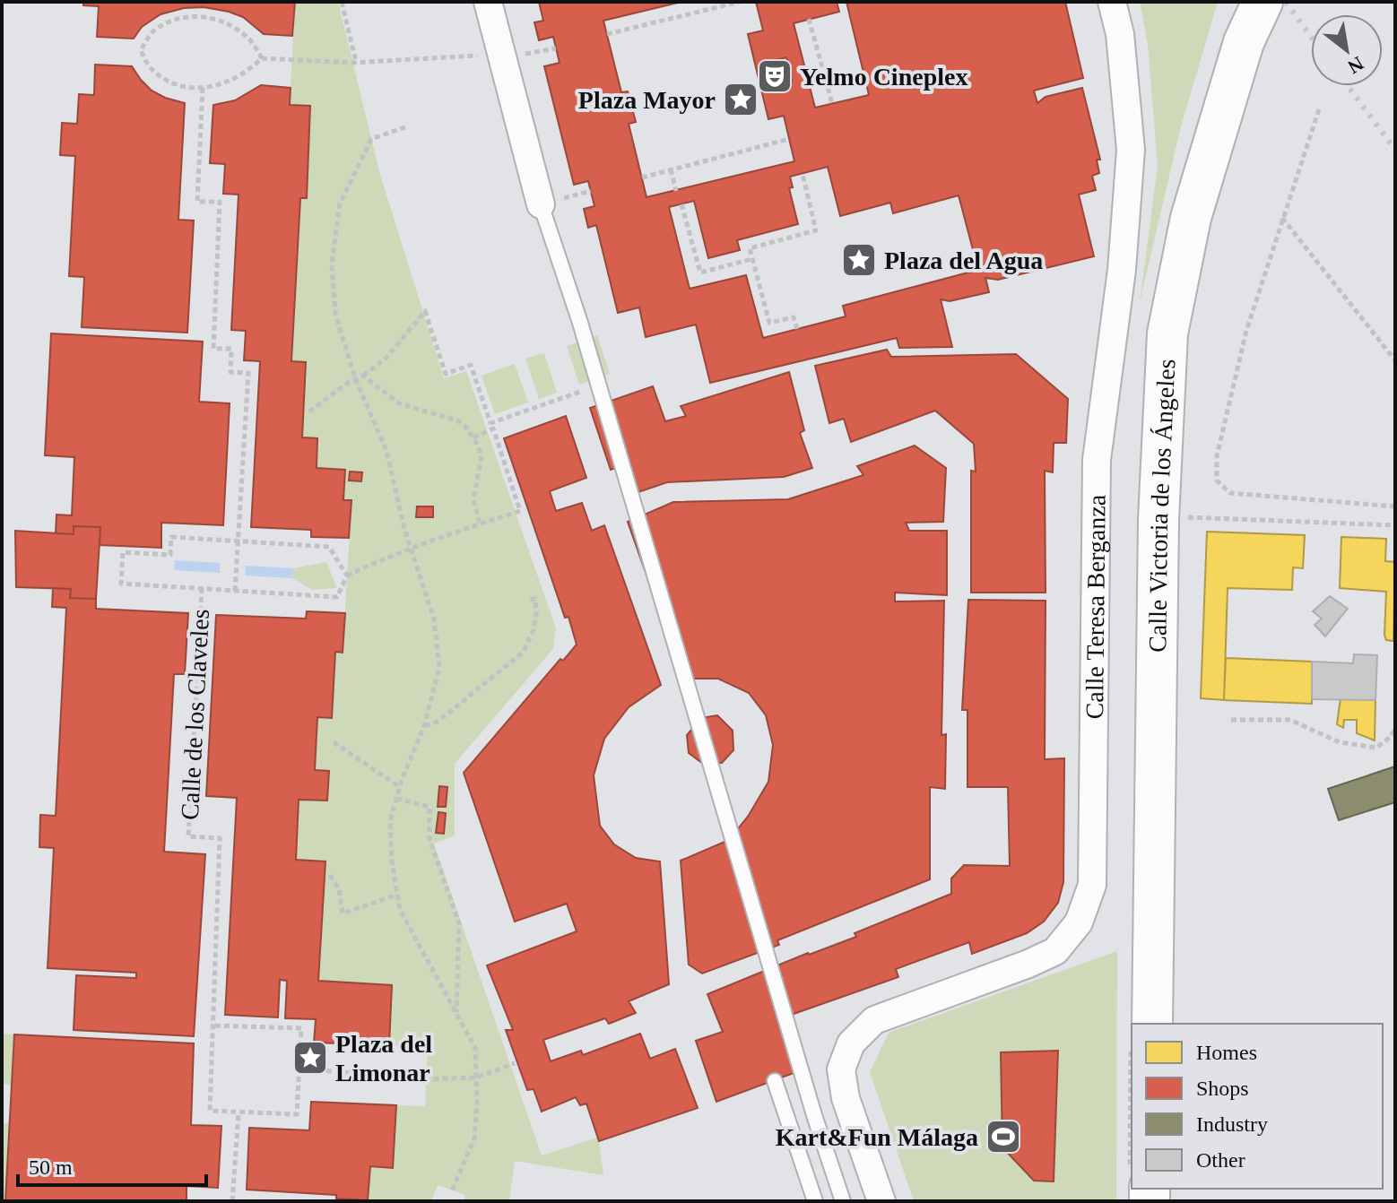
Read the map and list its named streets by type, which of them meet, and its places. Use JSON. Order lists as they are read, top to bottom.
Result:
{
  "streets": {
    "main road": ["Calle Victoria de los Ángeles"],
    "street": ["Calle Teresa Berganza"],
    "path": ["Calle de los Claveles"]
  },
  "places": {
    "theatre": ["Yelmo Cineplex"],
    "place": ["Plaza Mayor", "Plaza del Agua", "Plaza del Limonar"],
    "sports": ["Kart&Fun Málaga"]
  },
  "legend": [
    "Homes",
    "Shops",
    "Industry",
    "Other"
  ],
  "scale_bar": "50 m",
  "north": "bottom right"
}
